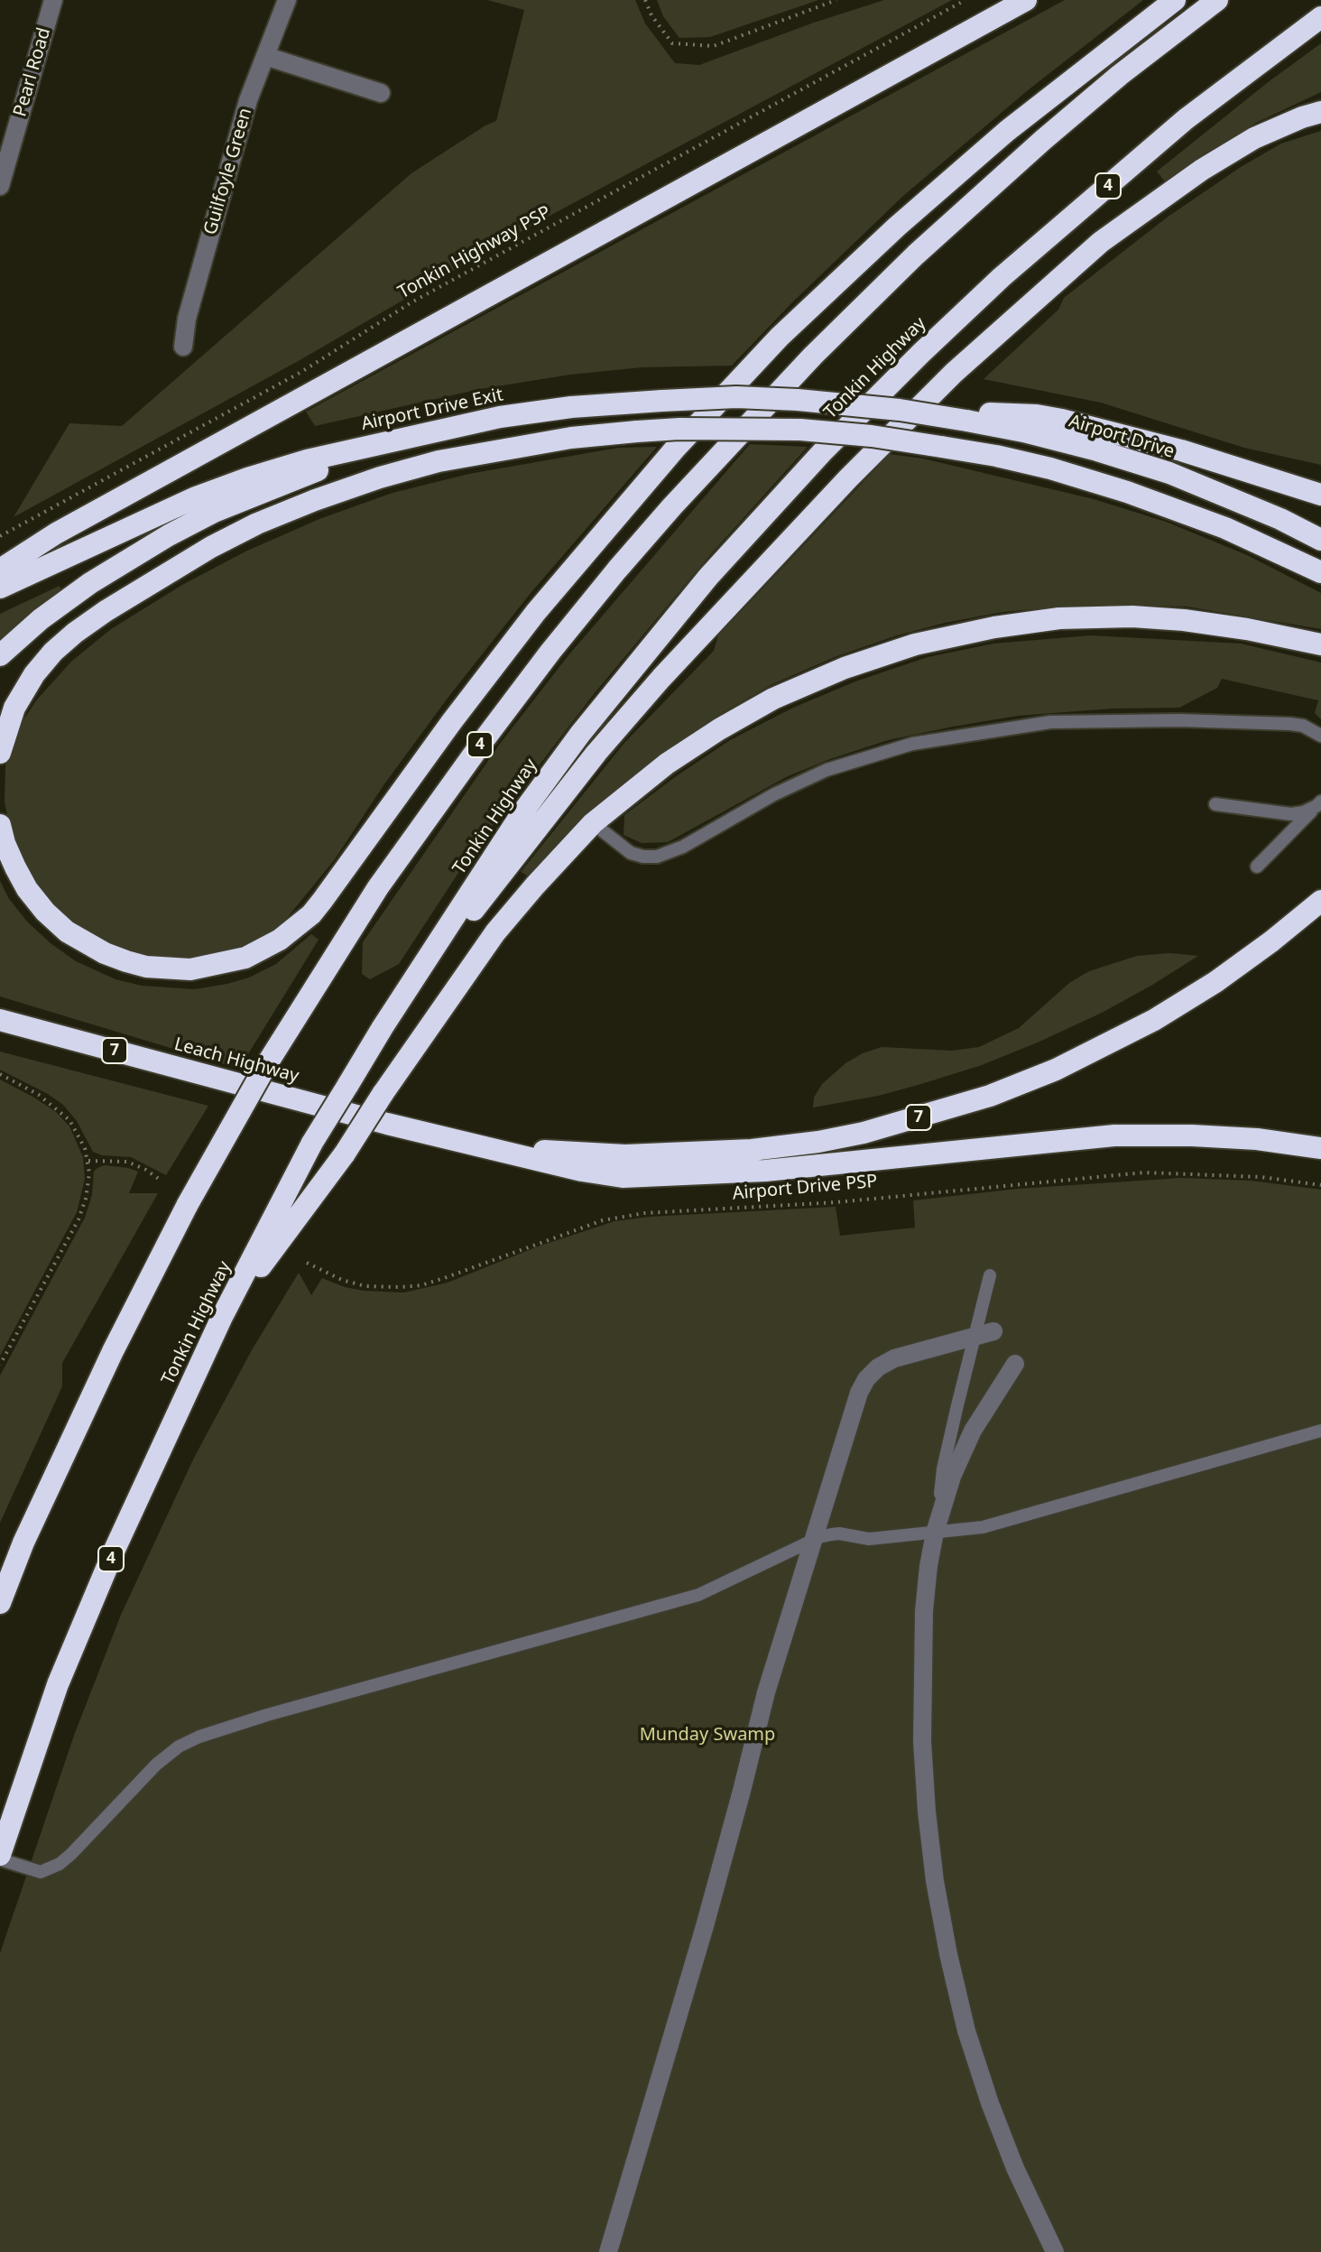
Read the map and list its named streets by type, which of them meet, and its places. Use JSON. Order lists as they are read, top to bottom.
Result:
{
  "streets": {
    "highway": [
      "4",
      "Tonkin Highway",
      "Airport Drive Exit",
      "Airport Drive",
      "7",
      "Leach Highway"
    ],
    "street": ["Pearl Road", "Guilfoyle Green"],
    "path": ["Tonkin Highway PSP", "Airport Drive PSP"]
  },
  "crossings": [
    ["Airport Drive Exit", "Airport Drive"],
    ["7", "Leach Highway"]
  ],
  "parks": ["Munday Swamp"]
}
